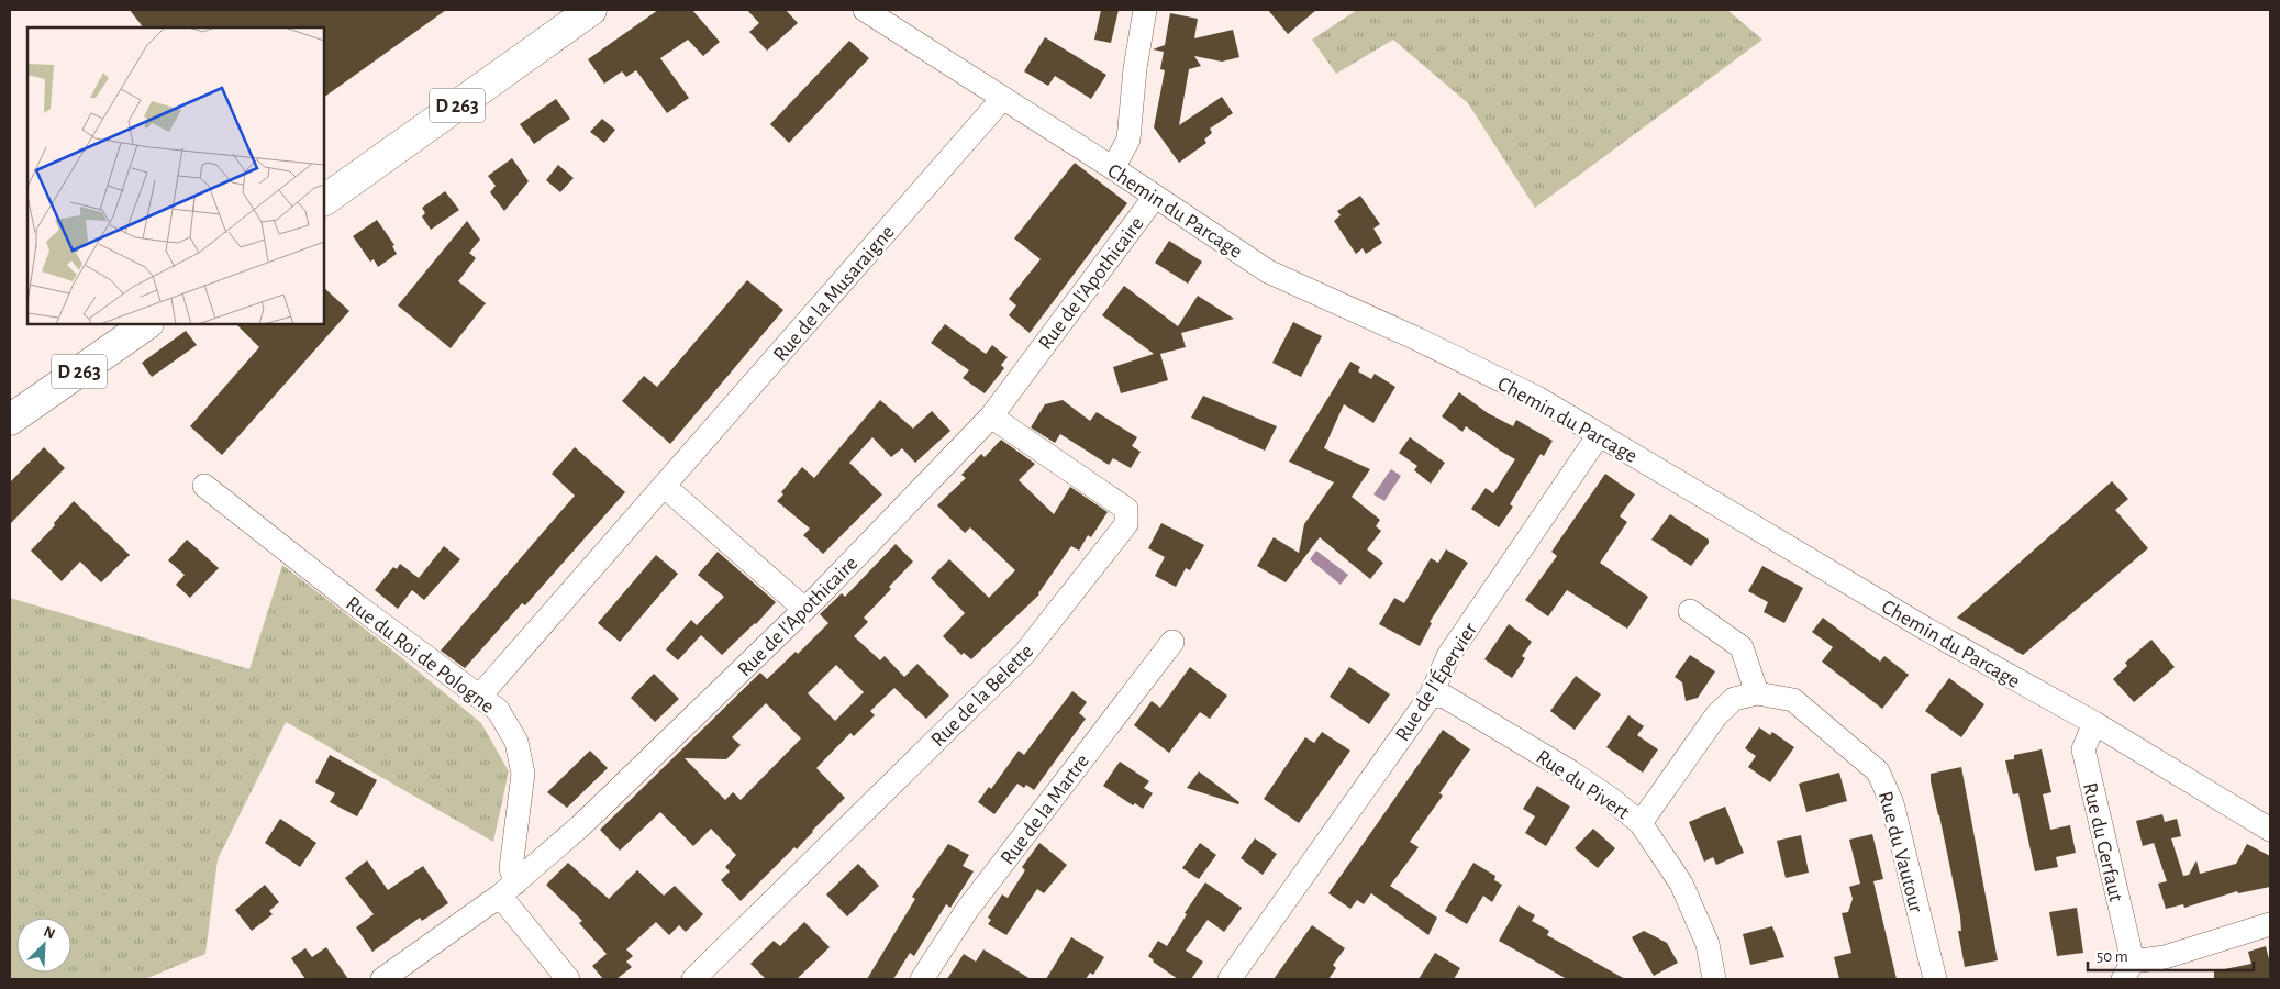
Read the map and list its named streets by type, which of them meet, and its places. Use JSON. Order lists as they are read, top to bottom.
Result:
{
  "streets": {
    "main road": ["D 263"],
    "street": [
      "Chemin du Parcage",
      "Rue de l'Apothicaire",
      "Rue de la Musaraigne",
      "Rue du Roi de Pologne",
      "Rue de l'Épervier",
      "Rue de la Belette",
      "Rue du Pivert",
      "Rue de la Martre",
      "Rue du Gerfaut",
      "Rue du Vautour"
    ]
  },
  "crossings": [
    ["Chemin du Parcage", "Rue de l'Apothicaire"],
    ["Chemin du Parcage", "Rue de la Musaraigne"],
    ["Chemin du Parcage", "Rue de l'Épervier"],
    ["Chemin du Parcage", "Rue du Gerfaut"],
    ["Rue de l'Apothicaire", "Rue du Roi de Pologne"],
    ["Rue de l'Apothicaire", "Rue de la Belette"],
    ["Rue de la Musaraigne", "Rue du Roi de Pologne"],
    ["Rue de l'Épervier", "Rue du Pivert"],
    ["Rue du Pivert", "Rue du Vautour"]
  ],
  "scale_bar": "50 m",
  "north": "top right"
}
